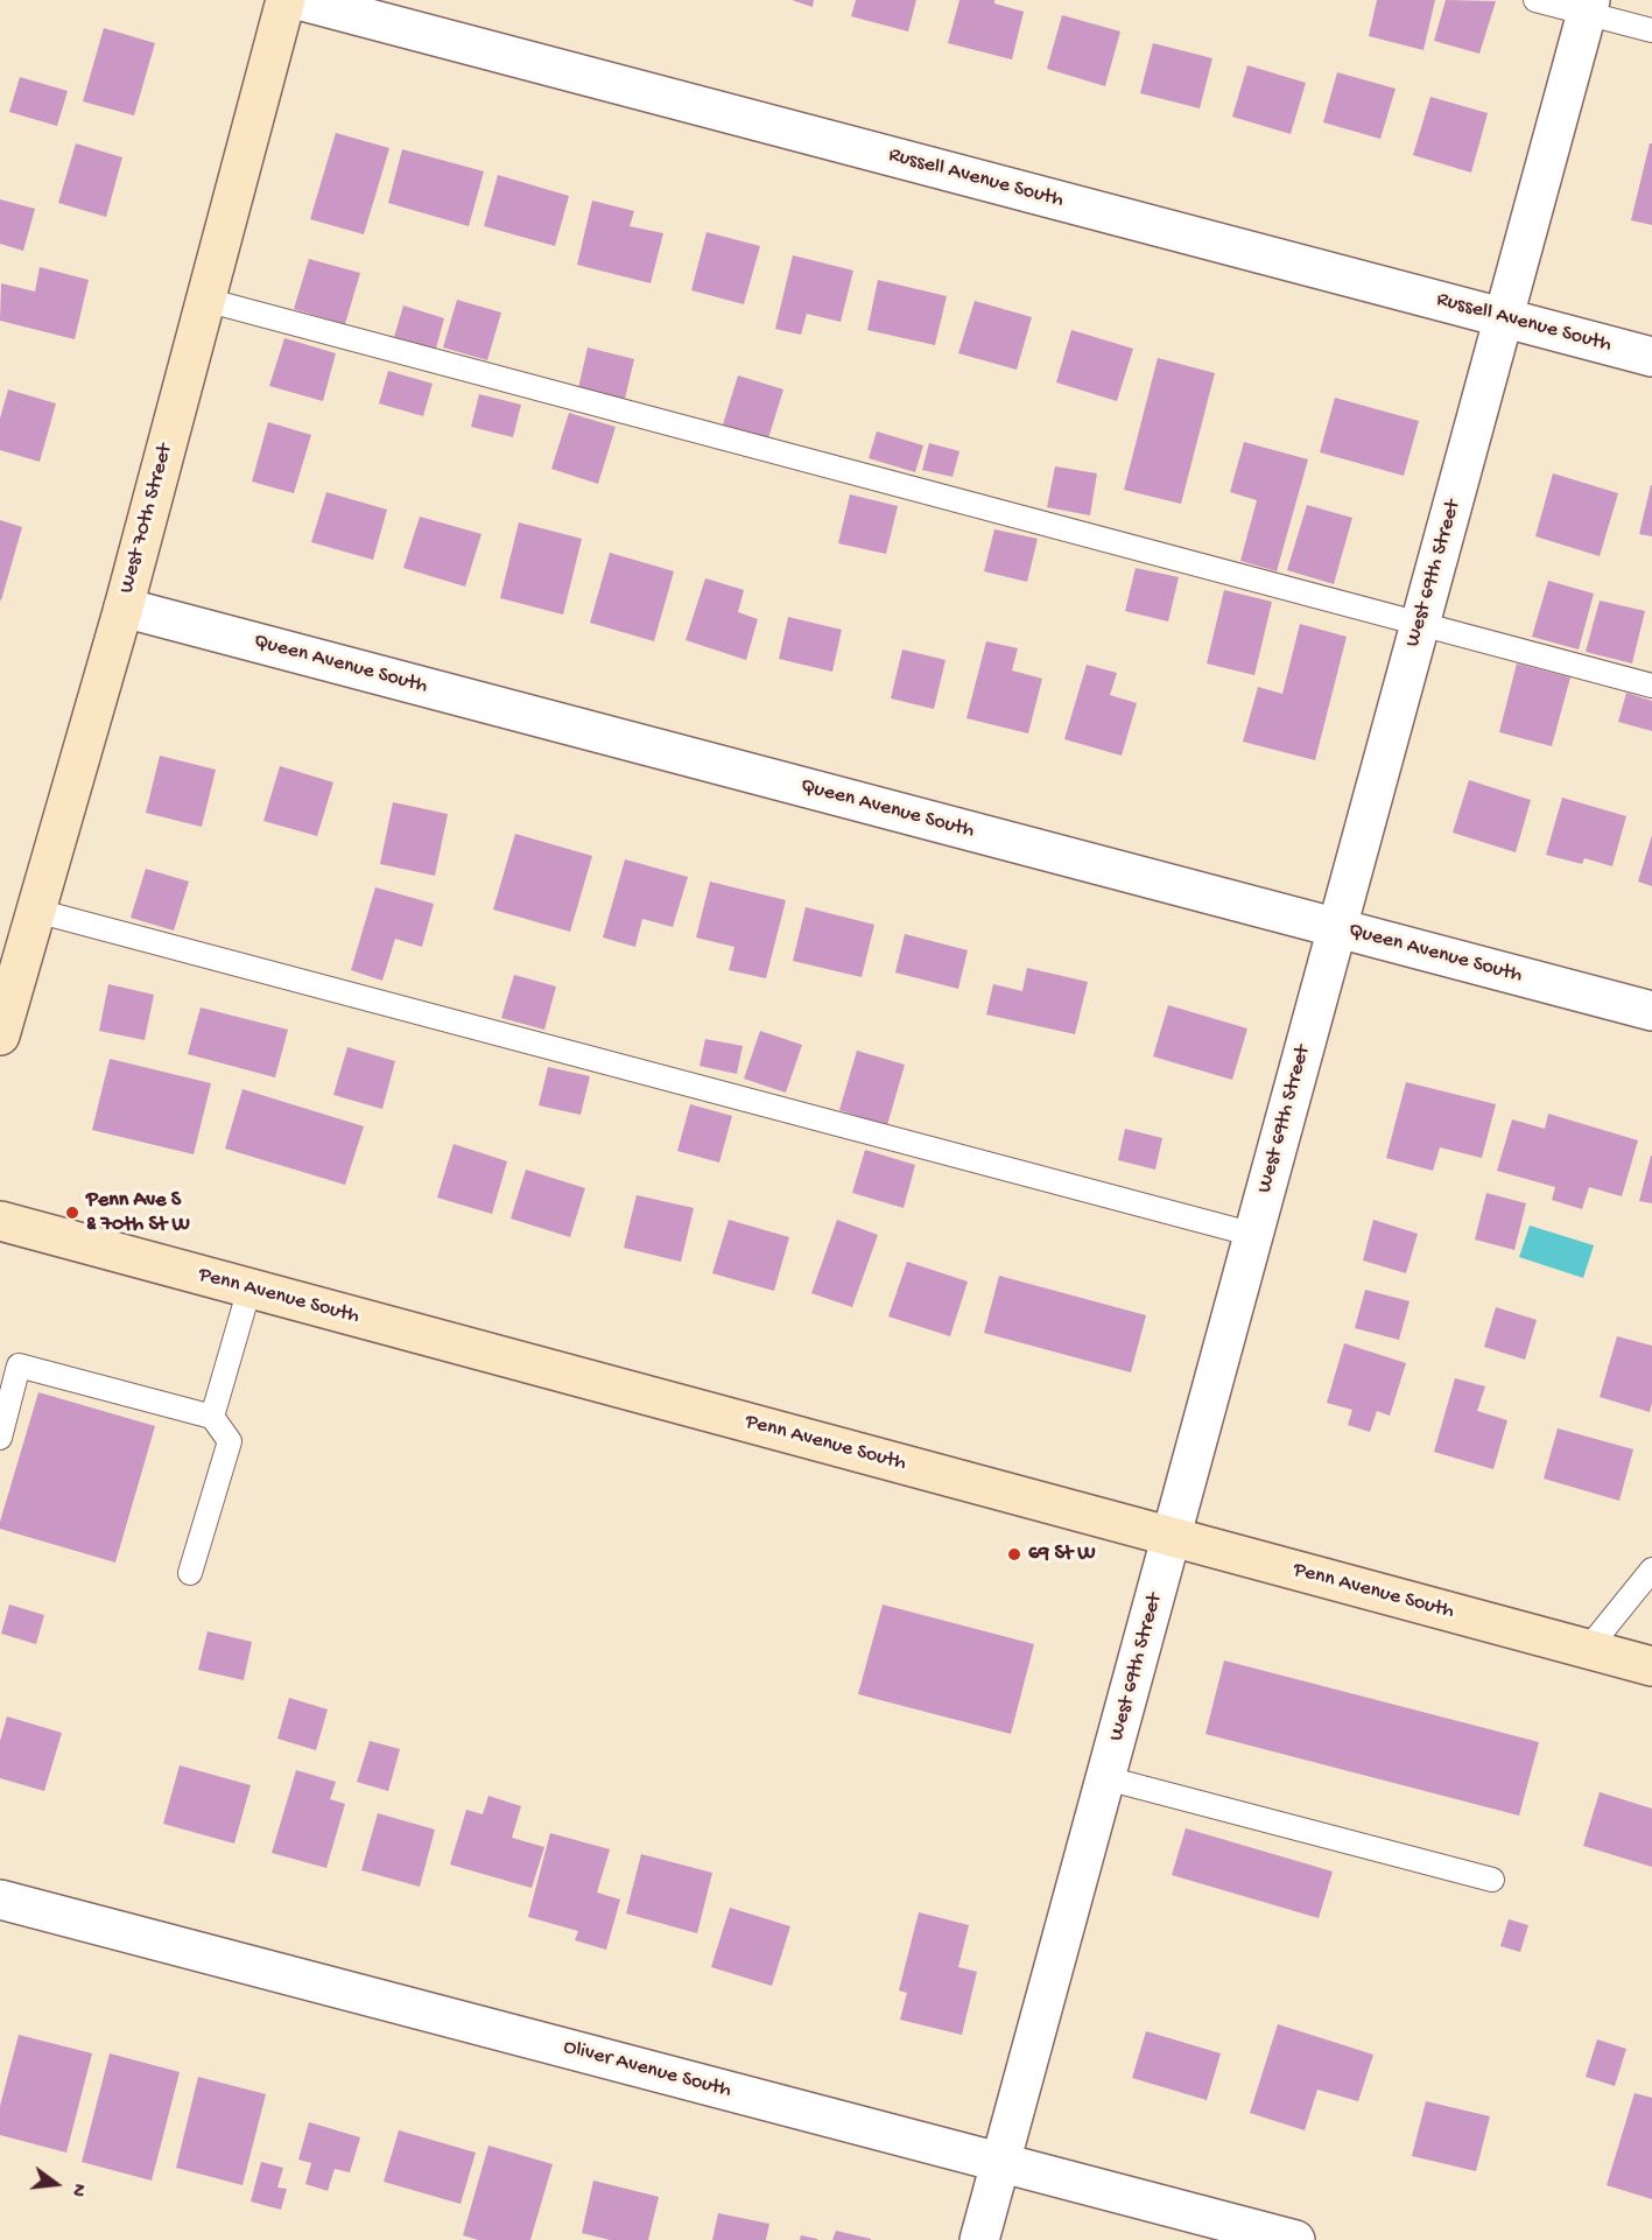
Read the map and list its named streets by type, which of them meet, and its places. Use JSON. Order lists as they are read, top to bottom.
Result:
{
  "streets": {
    "main road": ["West 70th Street", "Penn Avenue South"],
    "street": [
      "Russell Avenue South",
      "West 69th Street",
      "Queen Avenue South",
      "Oliver Avenue South"
    ]
  },
  "crossings": [
    ["Russell Avenue South", "West 69th Street"],
    ["West 70th Street", "Queen Avenue South"],
    ["West 69th Street", "Queen Avenue South"],
    ["West 69th Street", "Penn Avenue South"],
    ["West 69th Street", "Oliver Avenue South"]
  ],
  "places": ["Penn Ave S & 70th St W", "69 St W"],
  "north": "right"
}
